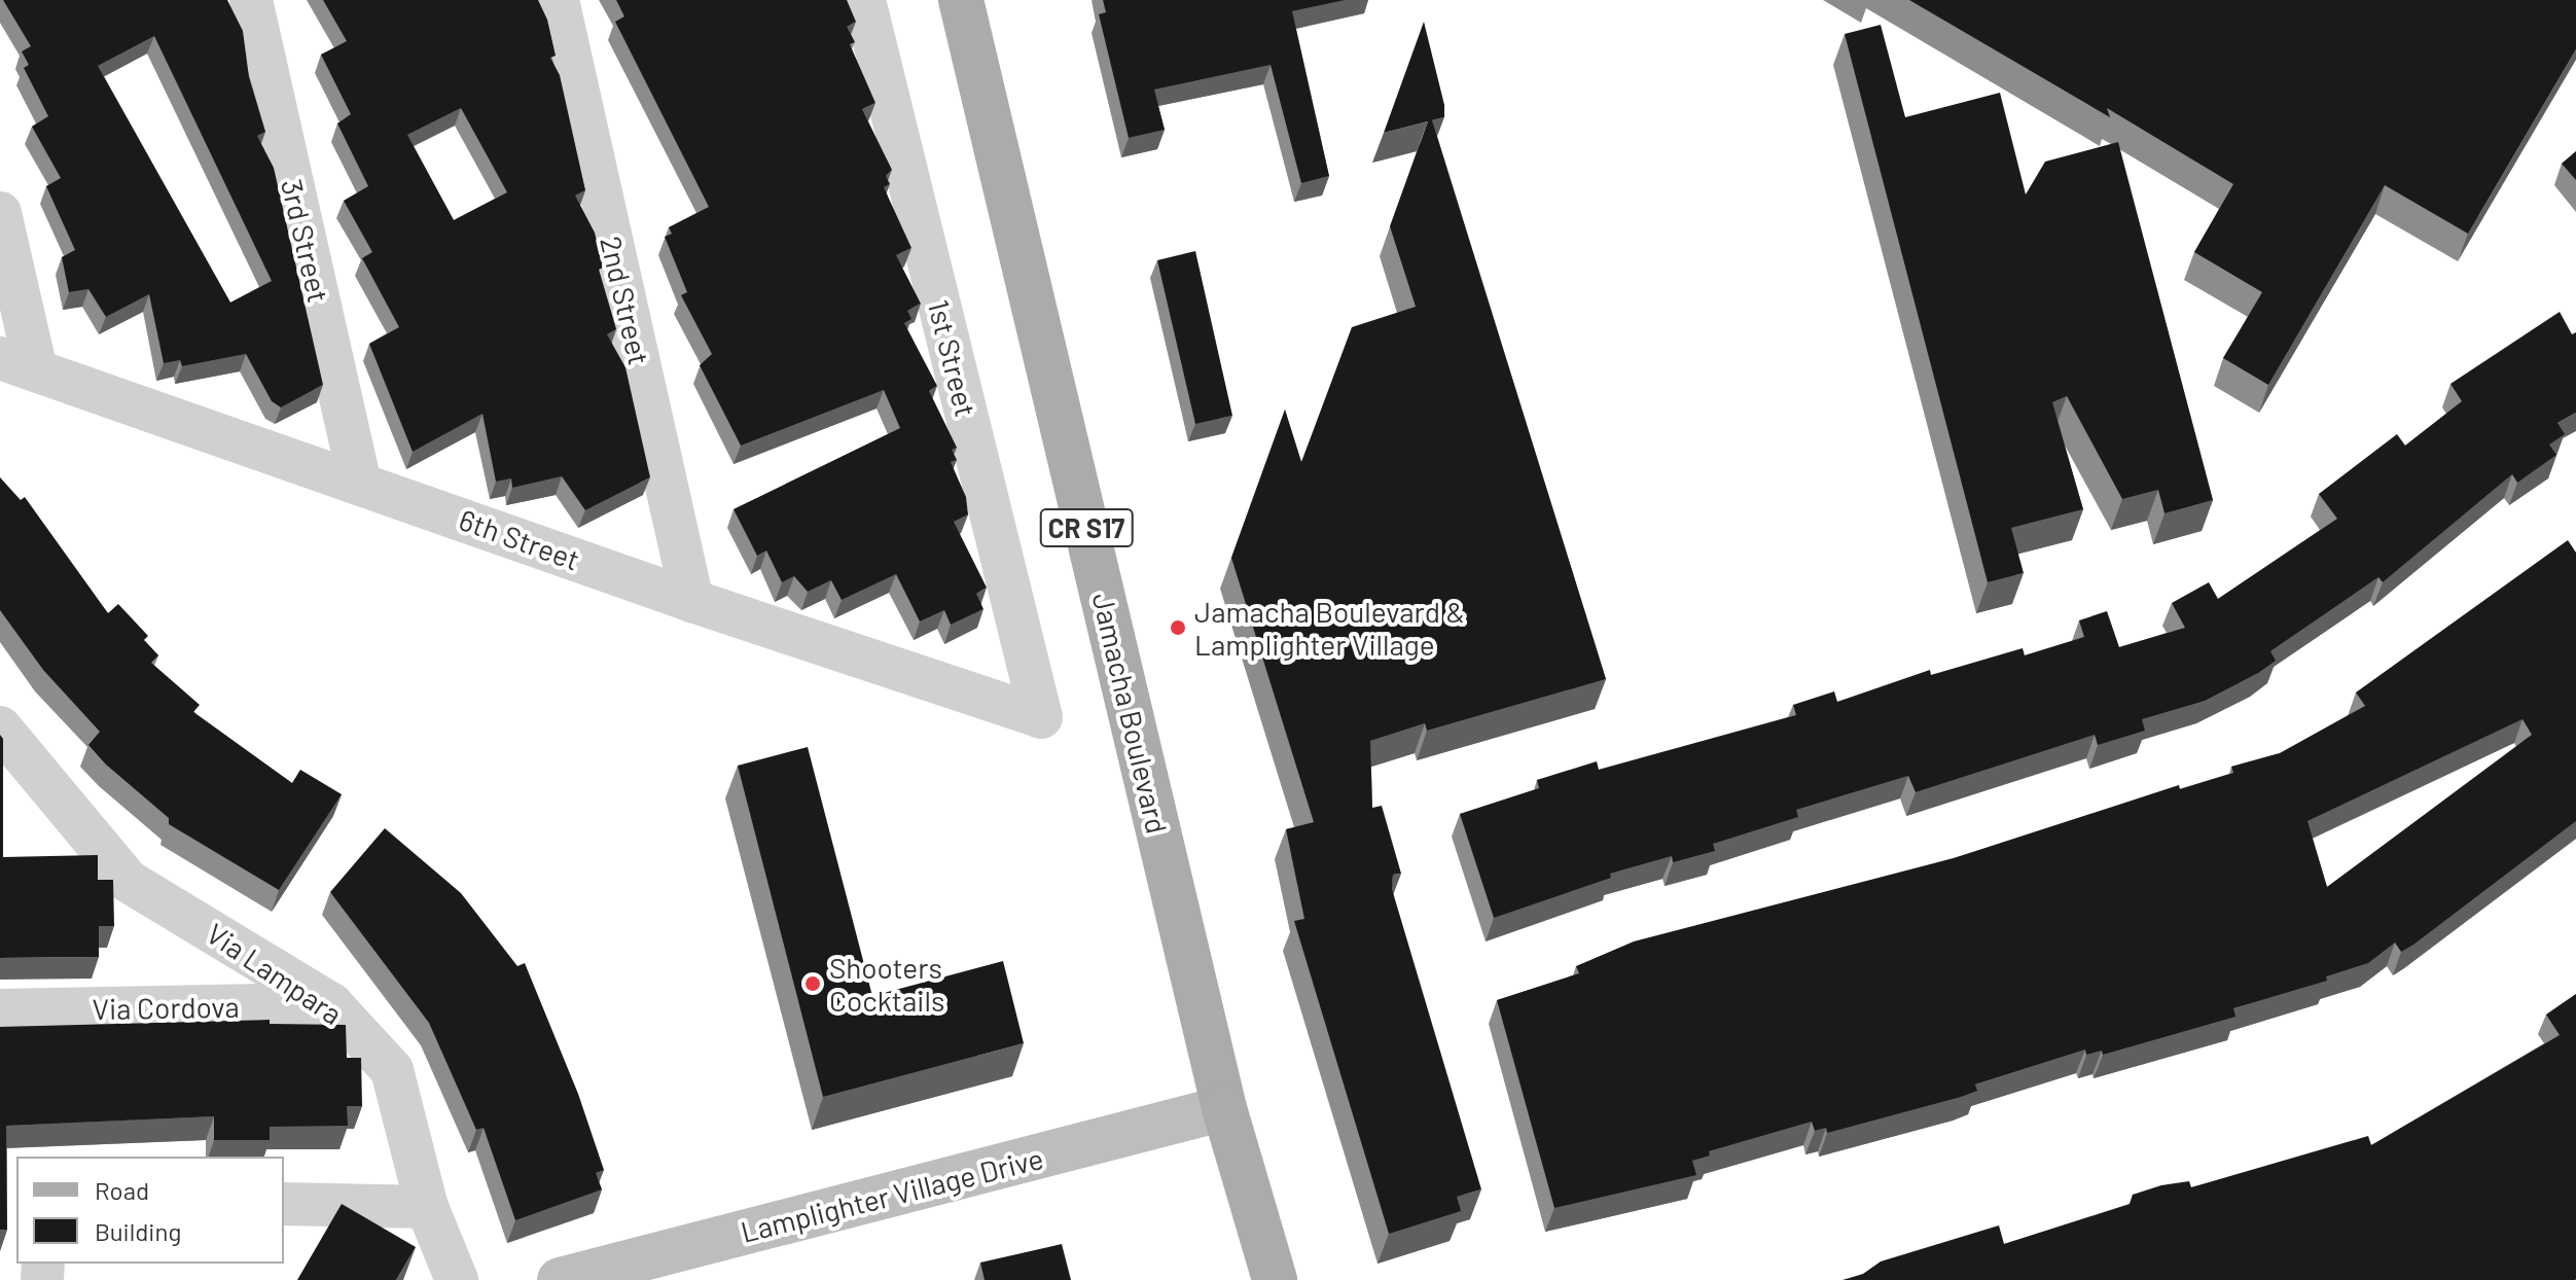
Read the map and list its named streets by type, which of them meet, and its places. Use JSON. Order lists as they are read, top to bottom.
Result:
{
  "streets": {
    "main road": ["CR S17", "Jamacha Boulevard"],
    "street": [
      "3rd Street",
      "2nd Street",
      "1st Street",
      "6th Street",
      "Via Lampara",
      "Via Cordova",
      "Lamplighter Village Drive"
    ]
  },
  "crossings": [
    ["3rd Street", "6th Street"],
    ["2nd Street", "6th Street"],
    ["1st Street", "6th Street"],
    ["Jamacha Boulevard", "Lamplighter Village Drive"],
    ["Via Lampara", "Via Cordova"]
  ],
  "places": ["Jamacha Boulevard & Lamplighter Village", "Shooters Cocktails"],
  "legend": ["Road", "Building"]
}
